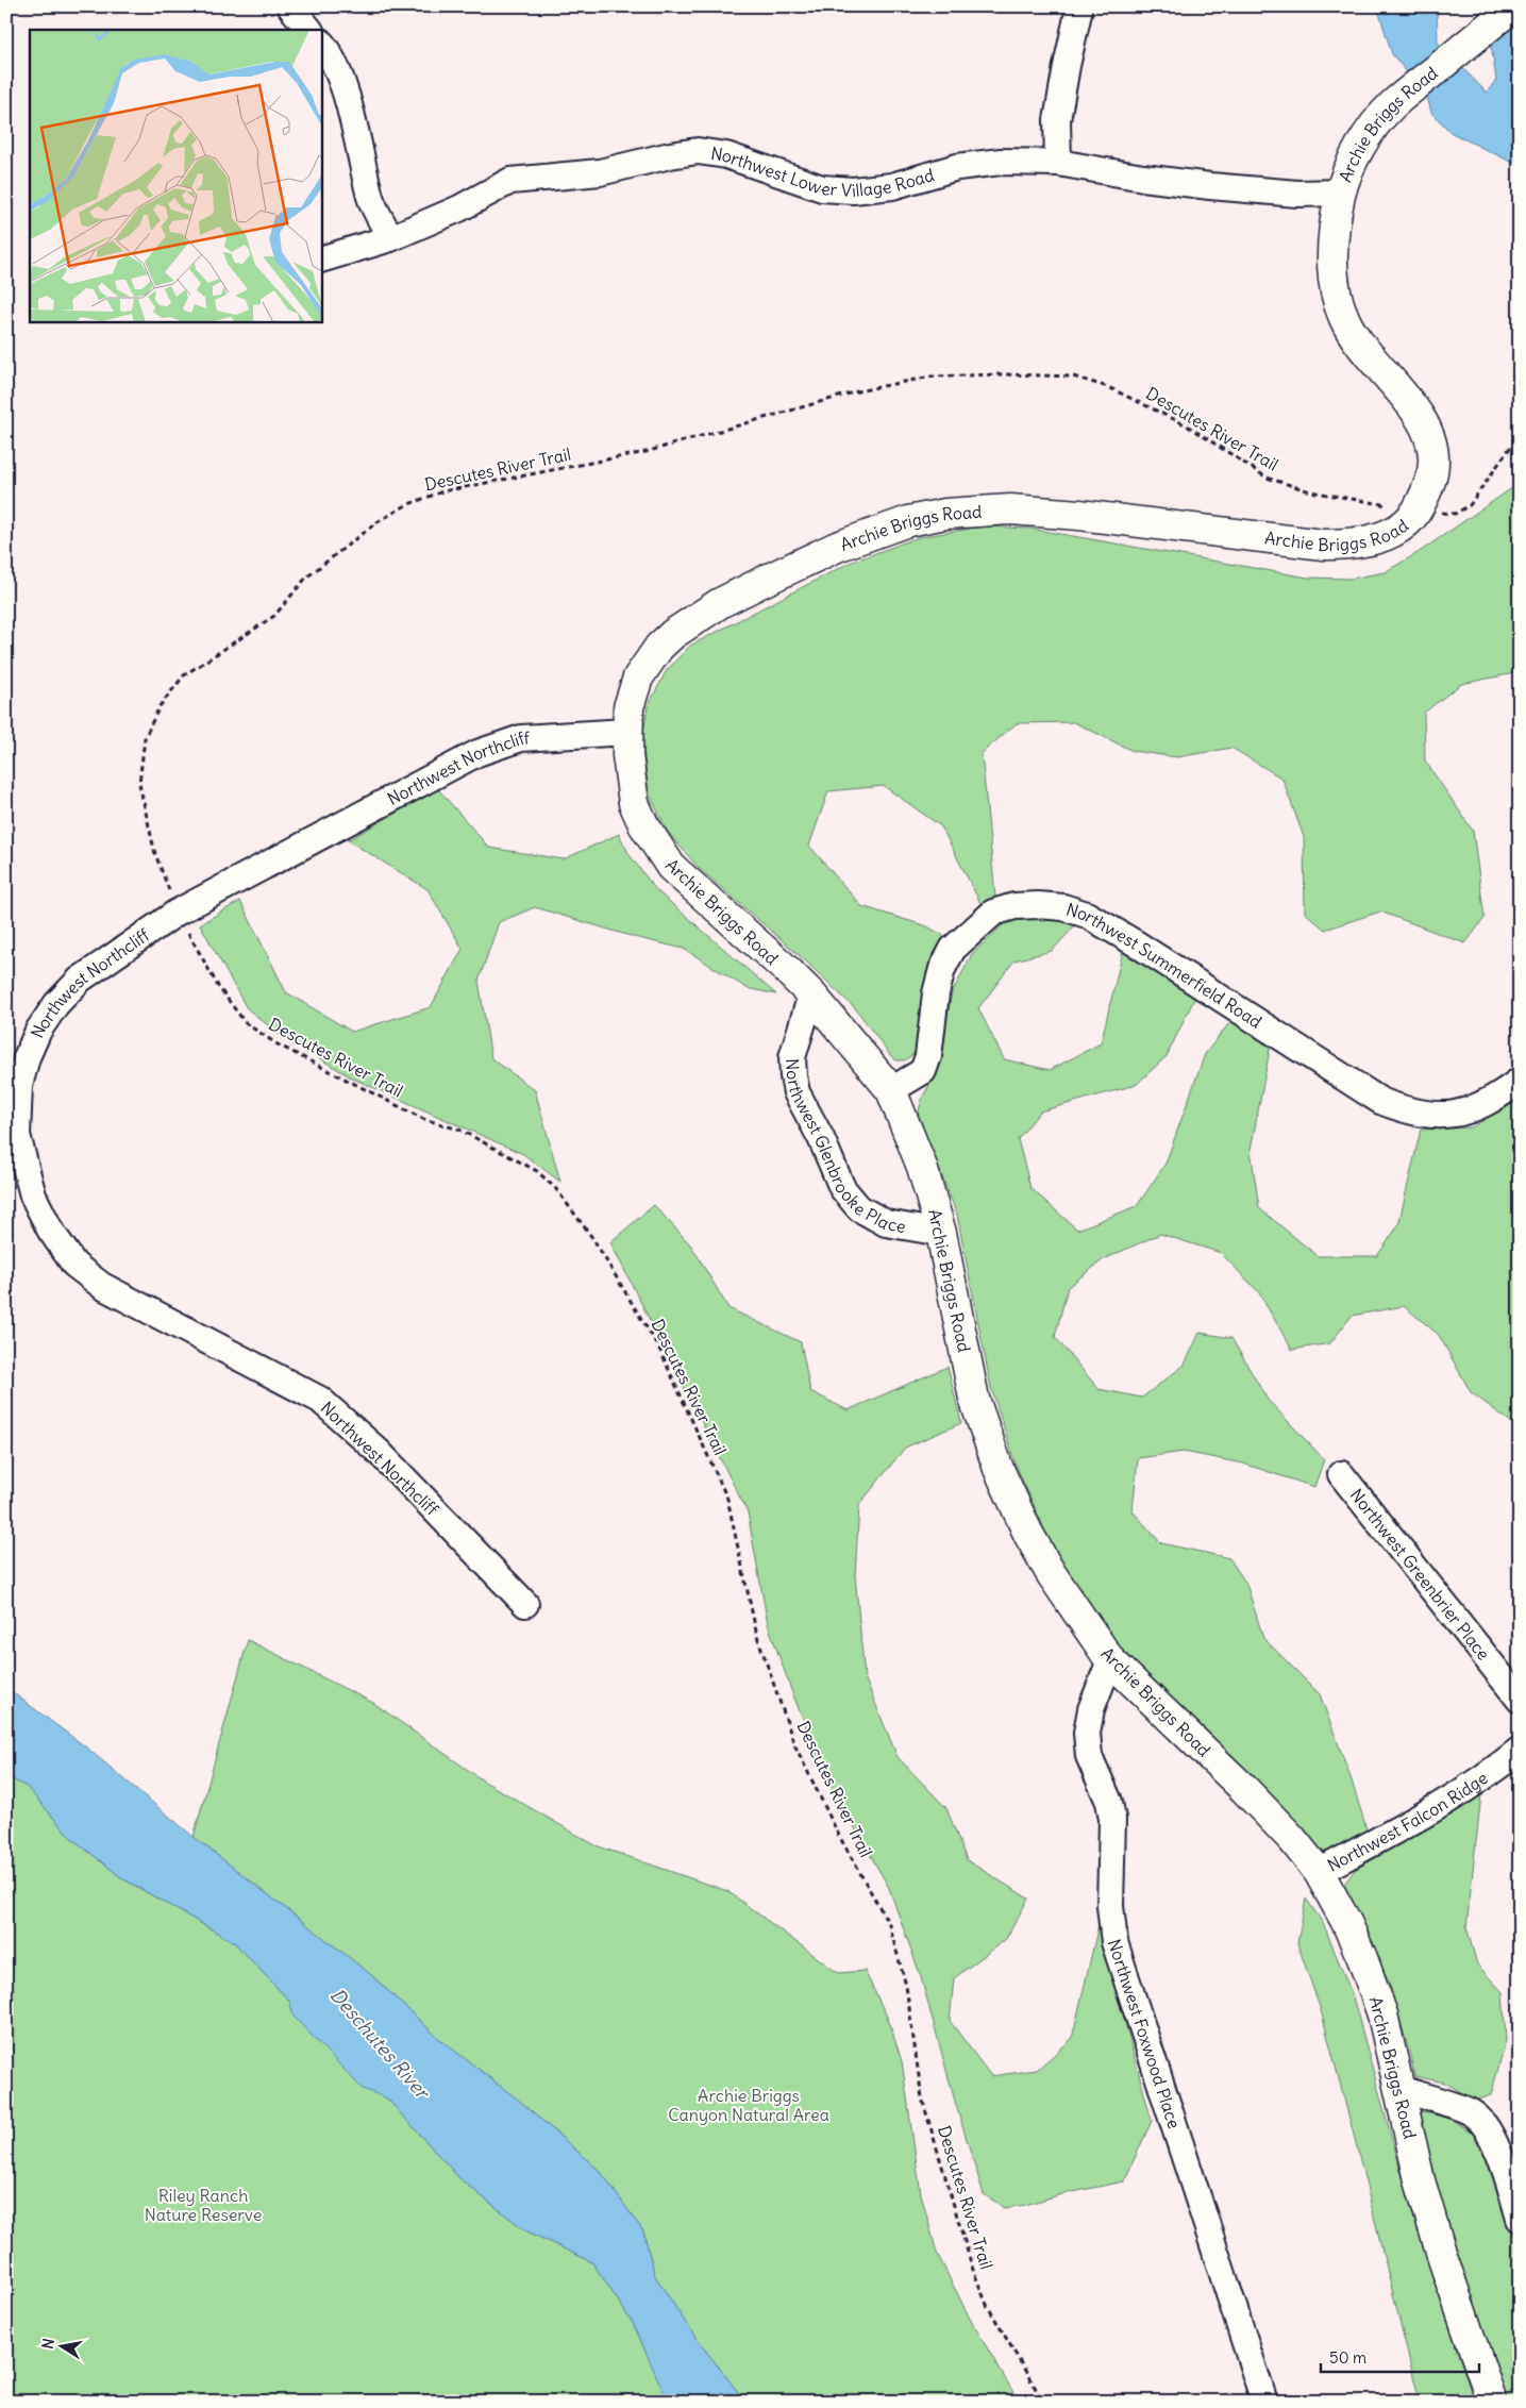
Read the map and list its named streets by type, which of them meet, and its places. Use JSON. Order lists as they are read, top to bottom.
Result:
{
  "streets": {
    "street": [
      "Archie Briggs Road",
      "Northwest Lower Village Road",
      "Northwest Northcliff",
      "Northwest Summerfield Road",
      "Northwest Glenbrooke Place",
      "Northwest Greenbrier Place",
      "Northwest Falcon Ridge",
      "Northwest Foxwood Place"
    ],
    "path": ["Descutes River Trail"]
  },
  "crossings": [
    ["Archie Briggs Road", "Northwest Lower Village Road"],
    ["Archie Briggs Road", "Descutes River Trail"],
    ["Archie Briggs Road", "Northwest Northcliff"],
    ["Archie Briggs Road", "Northwest Summerfield Road"],
    ["Archie Briggs Road", "Northwest Glenbrooke Place"],
    ["Archie Briggs Road", "Northwest Falcon Ridge"],
    ["Archie Briggs Road", "Northwest Foxwood Place"],
    ["Descutes River Trail", "Northwest Northcliff"]
  ],
  "water": ["Deschutes River"],
  "parks": ["Archie Briggs Canyon Natural Area", "Riley Ranch Nature Reserve"],
  "scale_bar": "50 m",
  "north": "left"
}
